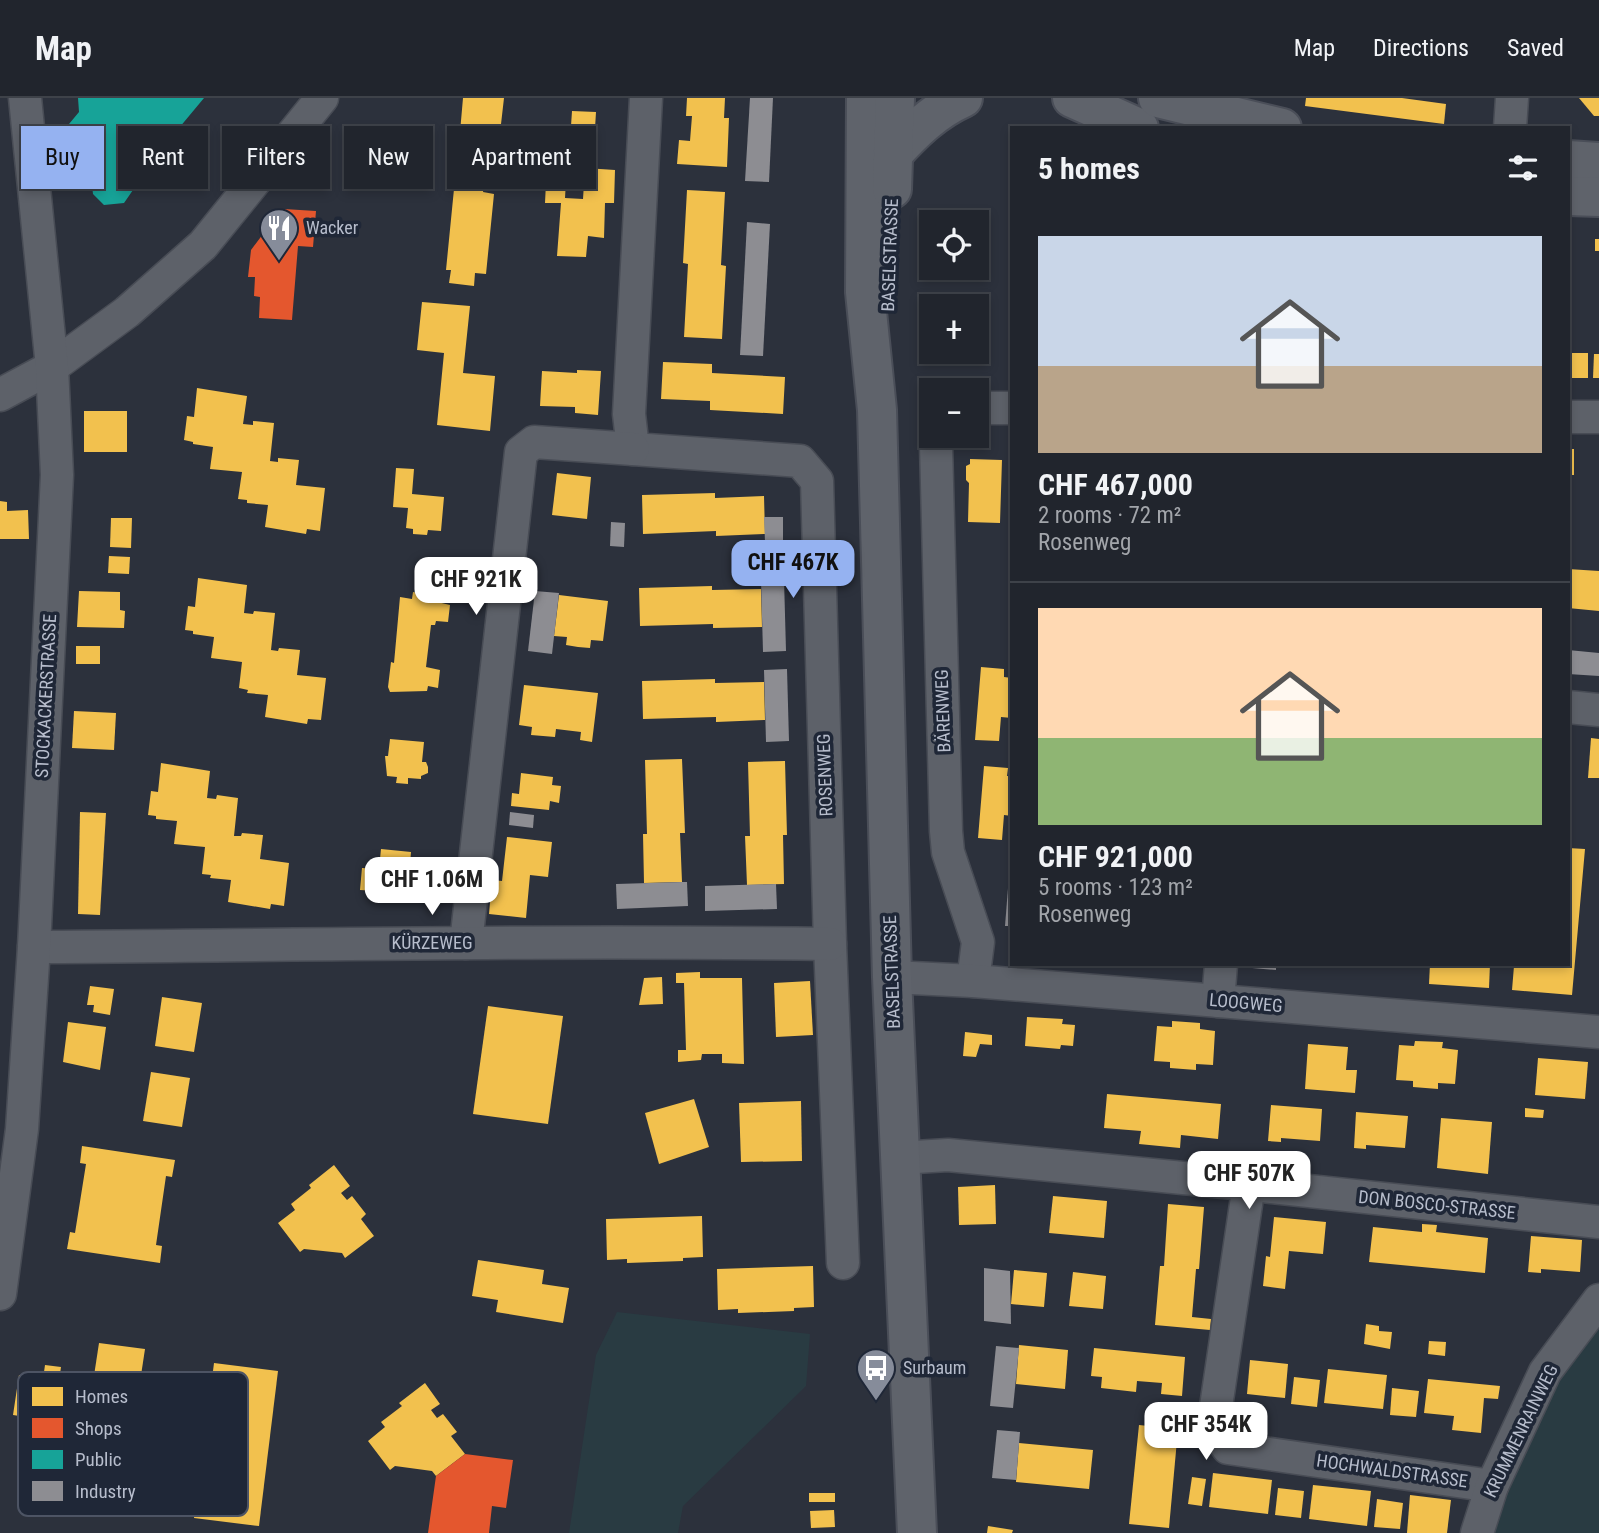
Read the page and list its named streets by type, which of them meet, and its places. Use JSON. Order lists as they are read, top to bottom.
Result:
{
  "streets": {
    "main road": ["BASELSTRASSE"],
    "street": [
      "STOCKACKERSTRASSE",
      "BÄRENWEG",
      "ROSENWEG",
      "KÜRZEWEG",
      "LOOGWEG",
      "DON BOSCO-STRASSE",
      "KRUMMENRAINWEG",
      "HOCHWALDSTRASSE"
    ]
  },
  "crossings": [
    ["BASELSTRASSE", "LOOGWEG"],
    ["BASELSTRASSE", "DON BOSCO-STRASSE"],
    ["STOCKACKERSTRASSE", "KÜRZEWEG"],
    ["BÄRENWEG", "LOOGWEG"],
    ["ROSENWEG", "KÜRZEWEG"],
    ["DON BOSCO-STRASSE", "HOCHWALDSTRASSE"],
    ["KRUMMENRAINWEG", "HOCHWALDSTRASSE"]
  ],
  "places": {
    "restaurant": ["Wacker"],
    "bus stop": ["Surbaum"]
  },
  "legend": [
    "Homes",
    "Shops",
    "Public",
    "Industry"
  ],
  "page": {
    "header": "Map",
    "nav": ["Map", "Directions", "Saved"],
    "chip": [
      "Buy",
      "Rent",
      "Filters",
      "New",
      "Apartment"
    ],
    "heading": "5 homes",
    "map_buttons": ["+", "−"],
    "list": [
      {
        "name": "CHF 467,000",
        "note": "2 rooms · 72 m² · Rosenweg"
      },
      {
        "name": "CHF 921,000",
        "note": "5 rooms · 123 m² · Rosenweg"
      }
    ],
    "price": [
      "CHF 467K",
      "CHF 921K",
      "CHF 1.06M",
      "CHF 507K",
      "CHF 354K"
    ]
  }
}
